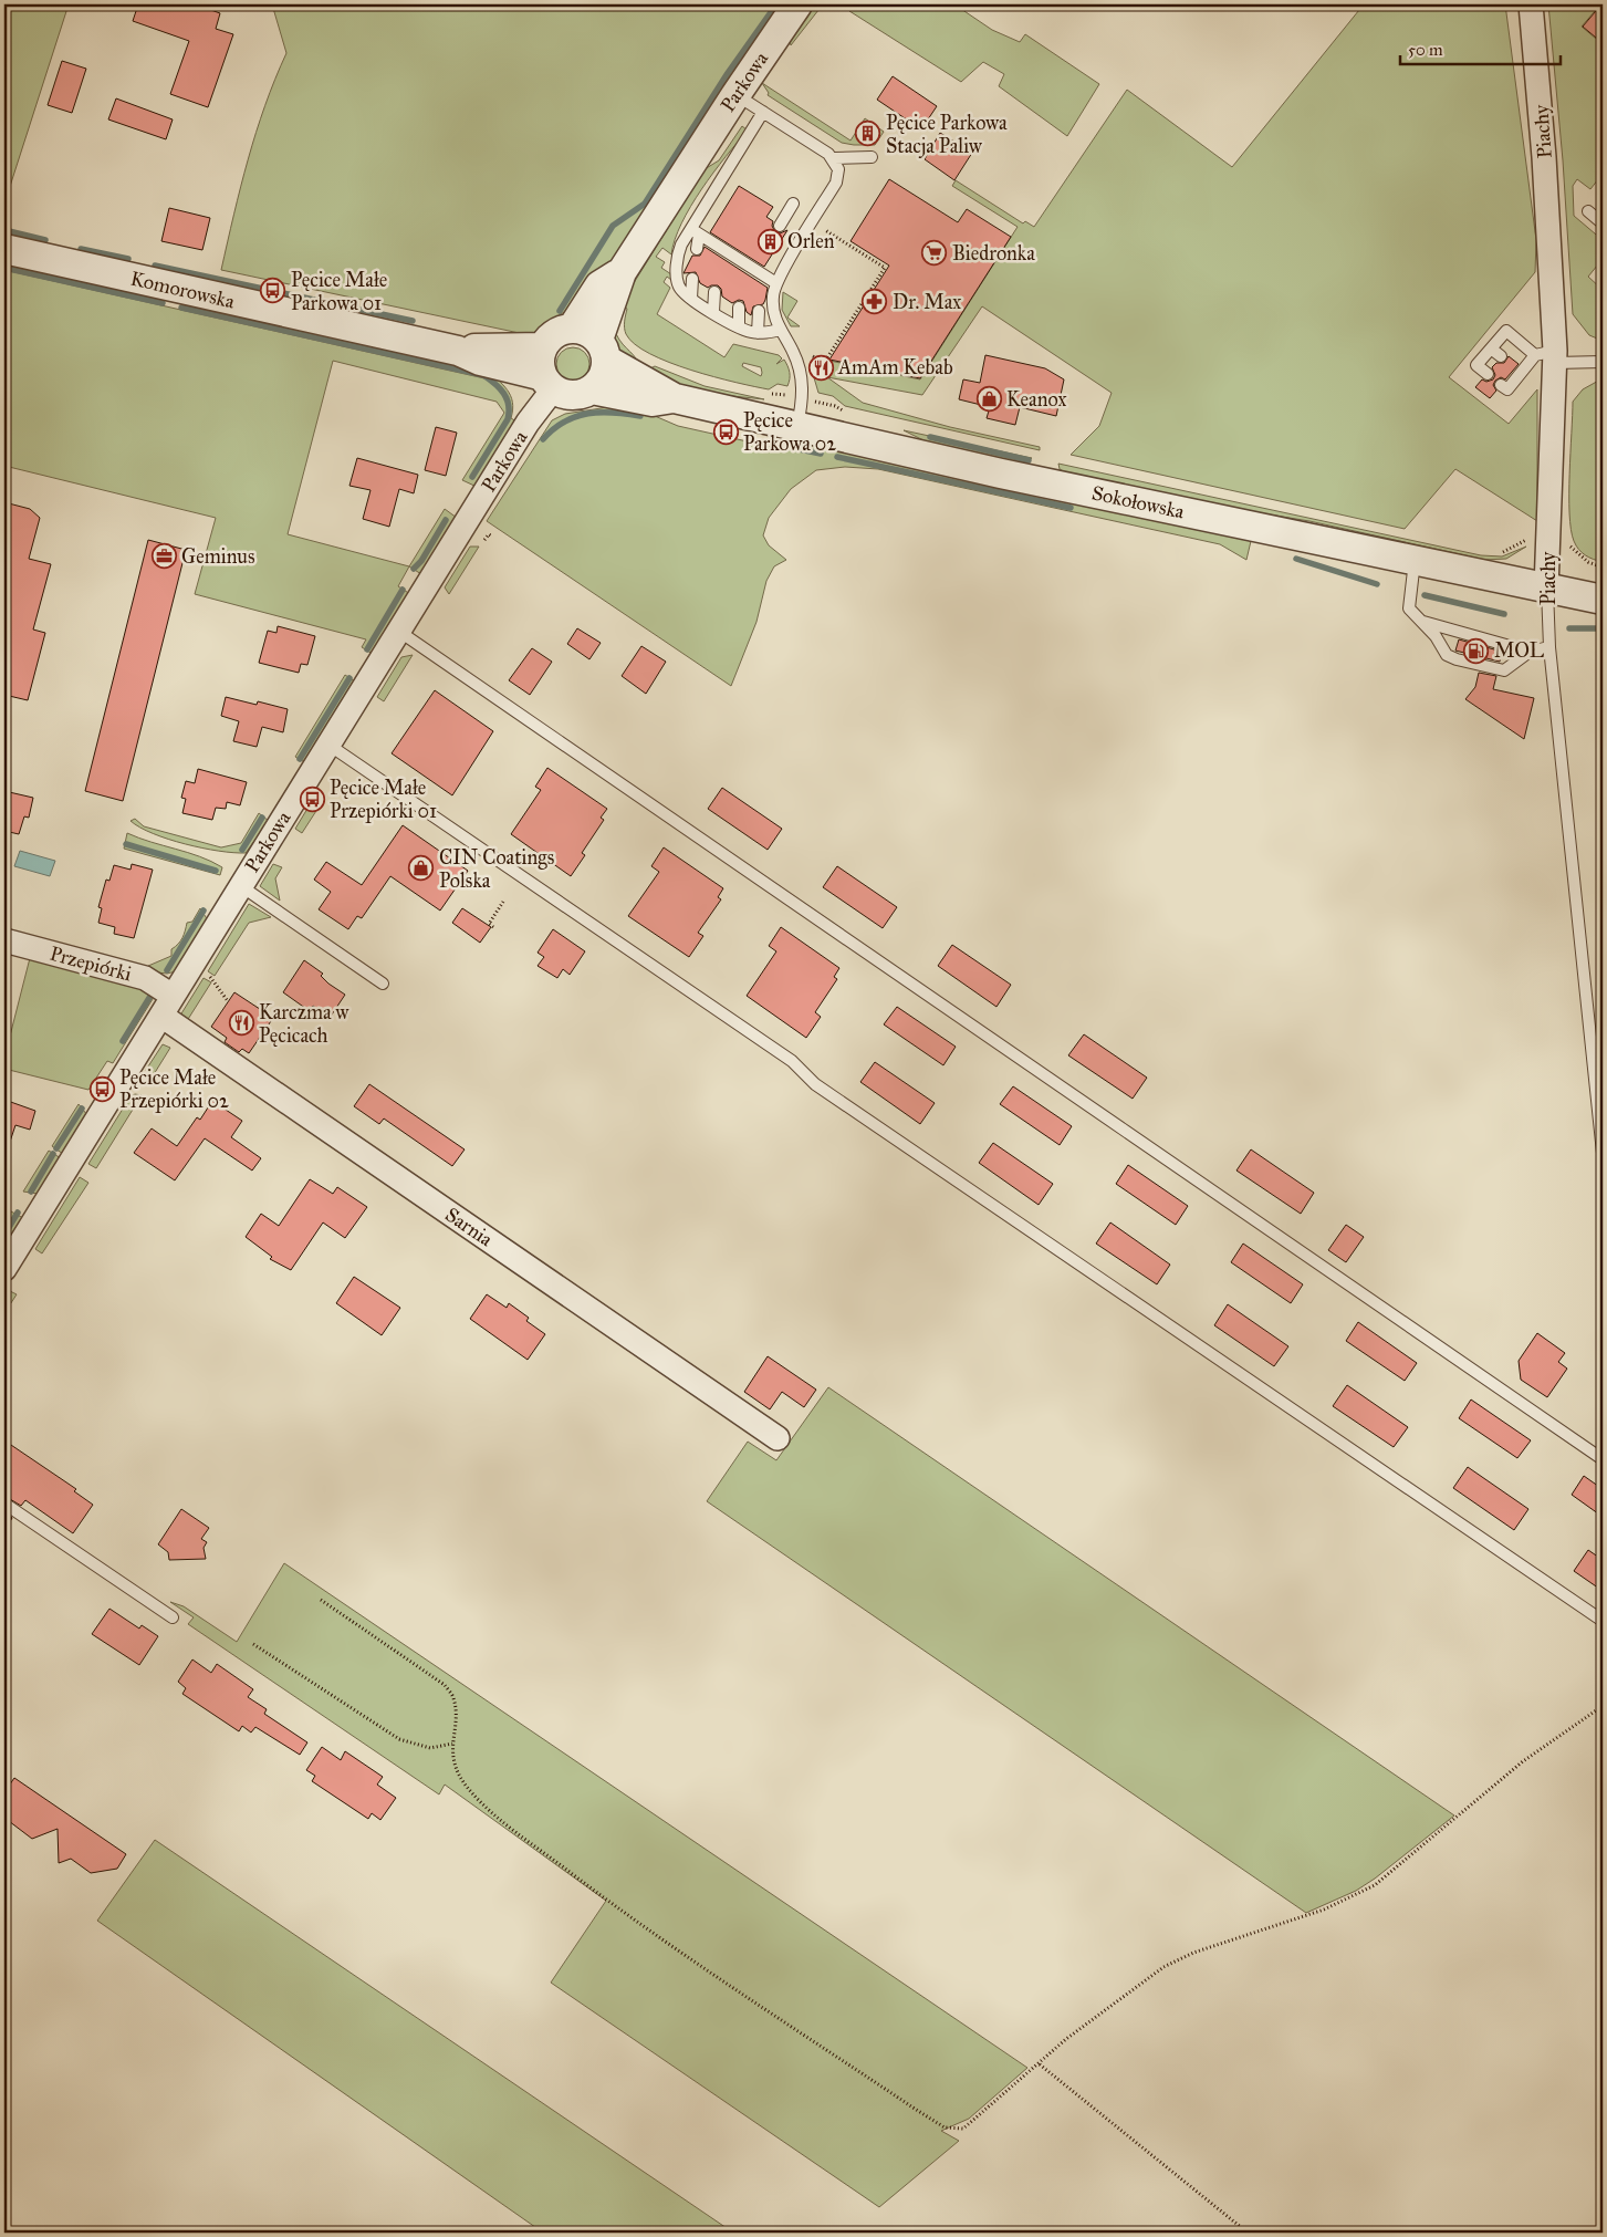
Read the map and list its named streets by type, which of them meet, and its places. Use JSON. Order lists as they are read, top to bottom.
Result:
{
  "streets": {
    "street": [
      "Parkowa",
      "Piachy",
      "Komorowska",
      "Sokołowska",
      "Przepiórki",
      "Sarnia"
    ]
  },
  "crossings": [
    ["Parkowa", "Komorowska"],
    ["Parkowa", "Sokołowska"],
    ["Parkowa", "Przepiórki"],
    ["Parkowa", "Sarnia"],
    ["Piachy", "Sokołowska"],
    ["Komorowska", "Sokołowska"]
  ],
  "places": {
    "building": ["Pęcice Parkowa Stacja Paliw", "Orlen"],
    "supermarket": ["Biedronka"],
    "bus stop": [
      "Pęcice Małe Parkowa 01",
      "Pęcice Parkowa 02",
      "Pęcice Małe Przepiórki 01",
      "Pęcice Małe Przepiórki 02"
    ],
    "pharmacy": ["Dr. Max"],
    "restaurant": ["AmAm Kebab", "Karczma w Pęcicach"],
    "shop": ["Keanox", "CIN Coatings Polska"],
    "office": ["Geminus"],
    "fuel station": ["MOL"]
  },
  "scale_bar": "50 m"
}
